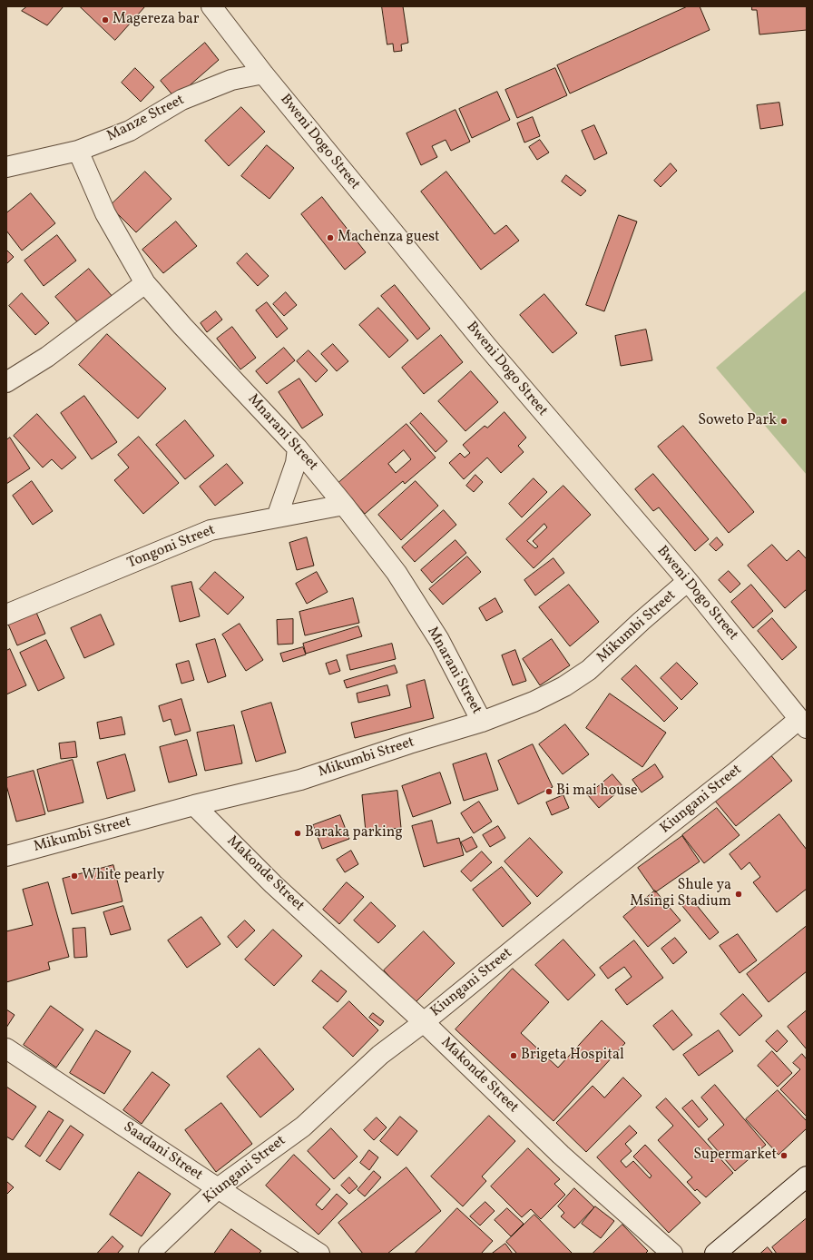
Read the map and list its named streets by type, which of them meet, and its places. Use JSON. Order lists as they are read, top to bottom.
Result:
{
  "streets": {
    "street": [
      "Manze Street",
      "Bweni Dogo Street",
      "Mnarani Street",
      "Tongoni Street",
      "Mikumbi Street",
      "Kiungani Street",
      "Makonde Street",
      "Saadani Street"
    ]
  },
  "crossings": [
    ["Manze Street", "Bweni Dogo Street"],
    ["Manze Street", "Mnarani Street"],
    ["Bweni Dogo Street", "Mikumbi Street"],
    ["Bweni Dogo Street", "Kiungani Street"],
    ["Mnarani Street", "Tongoni Street"],
    ["Mnarani Street", "Mikumbi Street"],
    ["Mikumbi Street", "Makonde Street"],
    ["Kiungani Street", "Makonde Street"],
    ["Kiungani Street", "Saadani Street"]
  ],
  "places": [
    "Magereza bar",
    "Machenza guest",
    "Soweto Park",
    "Bi mai house",
    "Baraka parking",
    "White pearly",
    "Shule ya Msingi Stadium",
    "Brigeta Hospital",
    "Supermarket"
  ]
}
